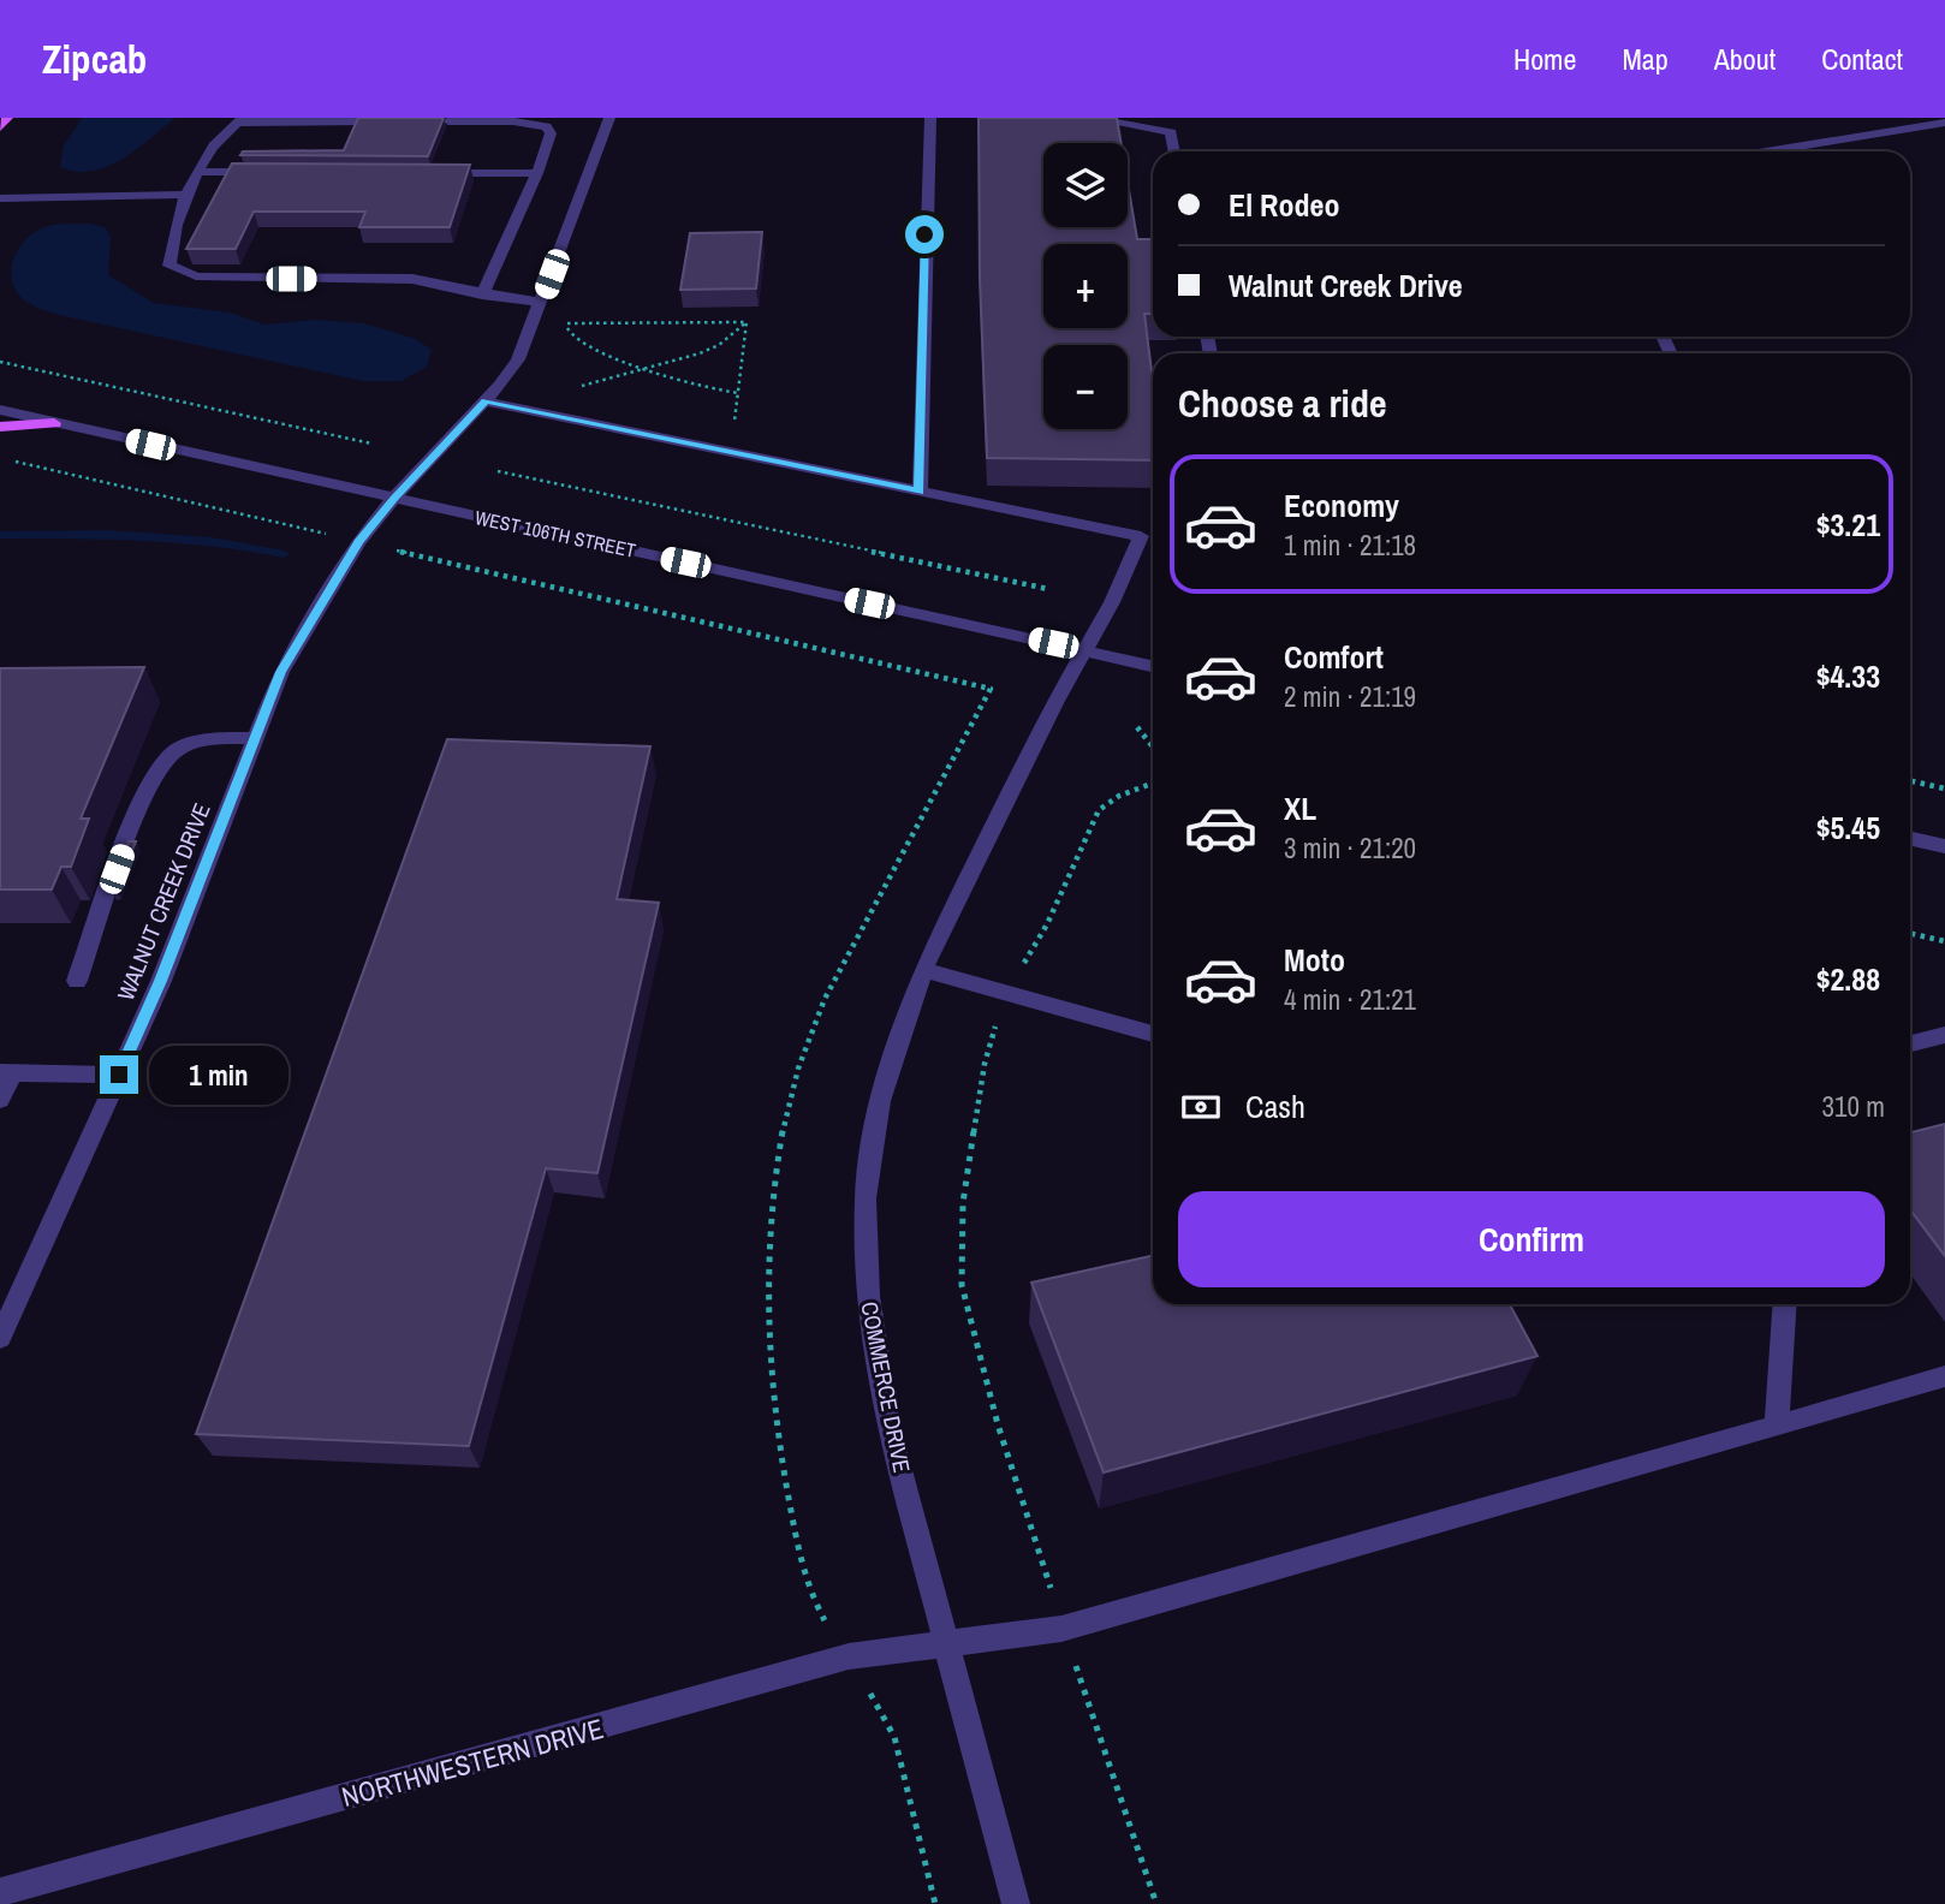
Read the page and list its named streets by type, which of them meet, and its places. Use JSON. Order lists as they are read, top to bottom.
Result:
{
  "streets": {
    "street": [
      "WEST 106TH STREET",
      "WALNUT CREEK DRIVE",
      "COMMERCE DRIVE",
      "NORTHWESTERN DRIVE"
    ]
  },
  "crossings": [
    ["WEST 106TH STREET", "WALNUT CREEK DRIVE"],
    ["WEST 106TH STREET", "COMMERCE DRIVE"],
    ["COMMERCE DRIVE", "NORTHWESTERN DRIVE"]
  ],
  "page": {
    "header": "Zipcab",
    "nav": [
      "Home",
      "Map",
      "About",
      "Contact"
    ],
    "map_buttons": ["+", "−"],
    "banner": ["El Rodeo", "Walnut Creek Drive"],
    "heading": "Choose a ride",
    "list": [
      {
        "name": "Economy",
        "note": "1 min · 21:18",
        "value": "$3.21"
      },
      {
        "name": "Comfort",
        "note": "2 min · 21:19",
        "value": "$4.33"
      },
      {
        "name": "XL",
        "note": "3 min · 21:20",
        "value": "$5.45"
      },
      {
        "name": "Moto",
        "note": "4 min · 21:21",
        "value": "$2.88"
      }
    ],
    "bubble": "1 min",
    "pay": ["Cash", "310 m"],
    "buttons": "Confirm"
  }
}
